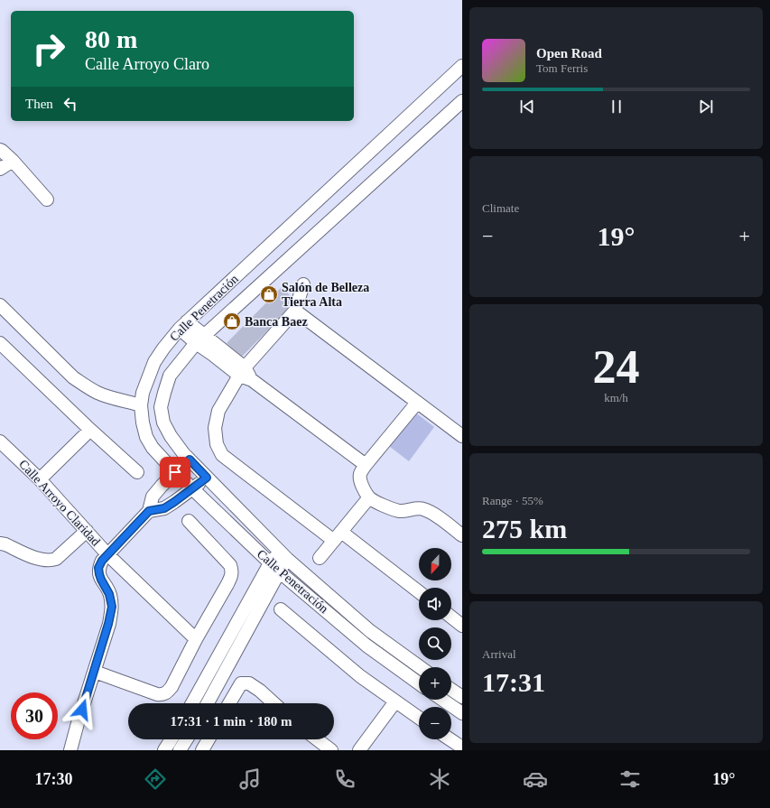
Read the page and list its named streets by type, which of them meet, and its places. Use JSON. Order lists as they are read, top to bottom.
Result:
{
  "streets": {
    "street": ["Calle Penetración", "Calle Arroyo Claridad"]
  },
  "places": {
    "shop": ["Salón de Belleza Tierra Alta", "Banca Baez"]
  },
  "north": "bottom",
  "page": {
    "turn": ["80 m", "Calle Arroyo Claro"],
    "song": ["Open Road", "Tom Ferris"],
    "then": "Then",
    "tile": [
      "Climate",
      ["24", "km/h"],
      ["Range · 55%", "275 km"],
      ["Arrival", "17:31"]
    ],
    "heat": ["−", "19°", "+"],
    "map_buttons": ["+", "−"],
    "limit": "30",
    "trip": "17:31 · 1 min · 180 m",
    "tabs": ["17:30", "19°"]
  }
}
